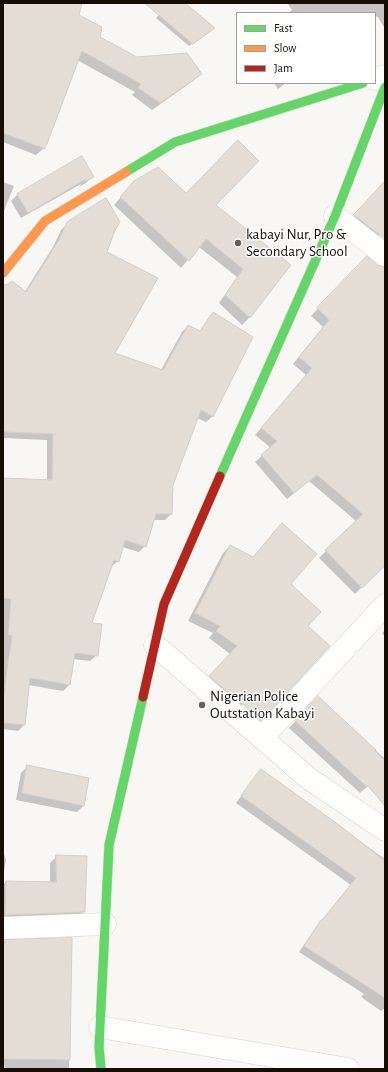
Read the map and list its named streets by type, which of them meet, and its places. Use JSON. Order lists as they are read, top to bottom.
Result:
{
  "places": ["kabayi Nur, Pro & Secondary School", "Nigerian Police Outstation Kabayi"],
  "legend": ["Fast", "Slow", "Jam"]
}
